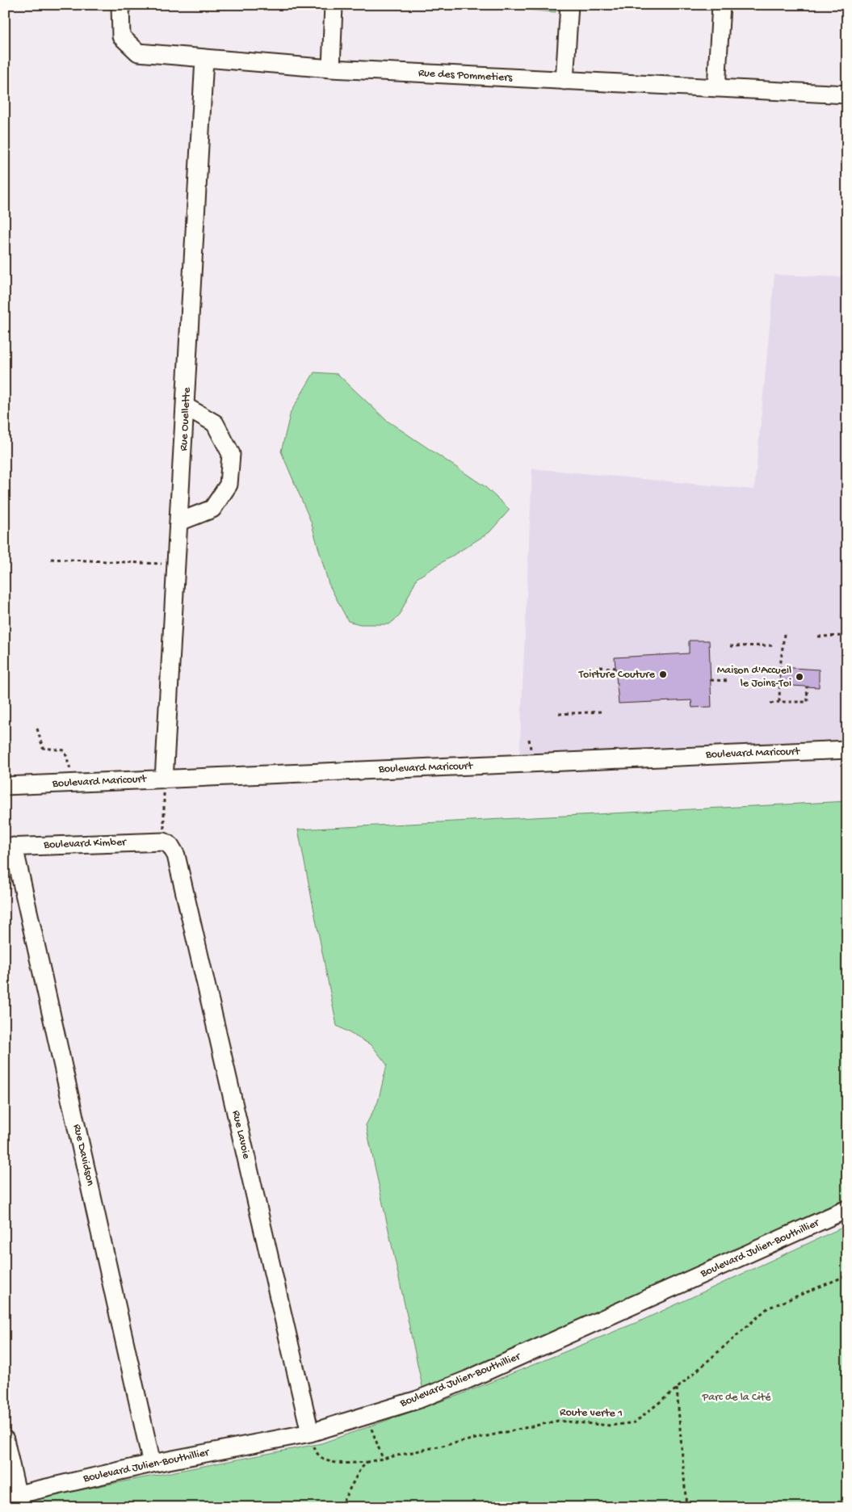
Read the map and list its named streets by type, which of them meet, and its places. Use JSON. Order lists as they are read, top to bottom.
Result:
{
  "streets": {
    "street": [
      "Rue des Pommetiers",
      "Rue Ouellette",
      "Boulevard Maricourt",
      "Boulevard Kimber",
      "Rue Lavoie",
      "Rue Davidson",
      "Boulevard Julien-Bouthillier"
    ],
    "path": ["Route verte 1"]
  },
  "crossings": [
    ["Rue des Pommetiers", "Rue Ouellette"],
    ["Rue Ouellette", "Boulevard Maricourt"],
    ["Boulevard Kimber", "Rue Lavoie"],
    ["Boulevard Kimber", "Rue Davidson"],
    ["Rue Lavoie", "Boulevard Julien-Bouthillier"],
    ["Rue Lavoie", "Route verte 1"],
    ["Rue Davidson", "Boulevard Julien-Bouthillier"],
    ["Boulevard Julien-Bouthillier", "Route verte 1"]
  ],
  "parks": ["Parc de la Cité"],
  "places": ["Toirture Couture", "Maison d'Accueil le Joins-Toi"]
}
